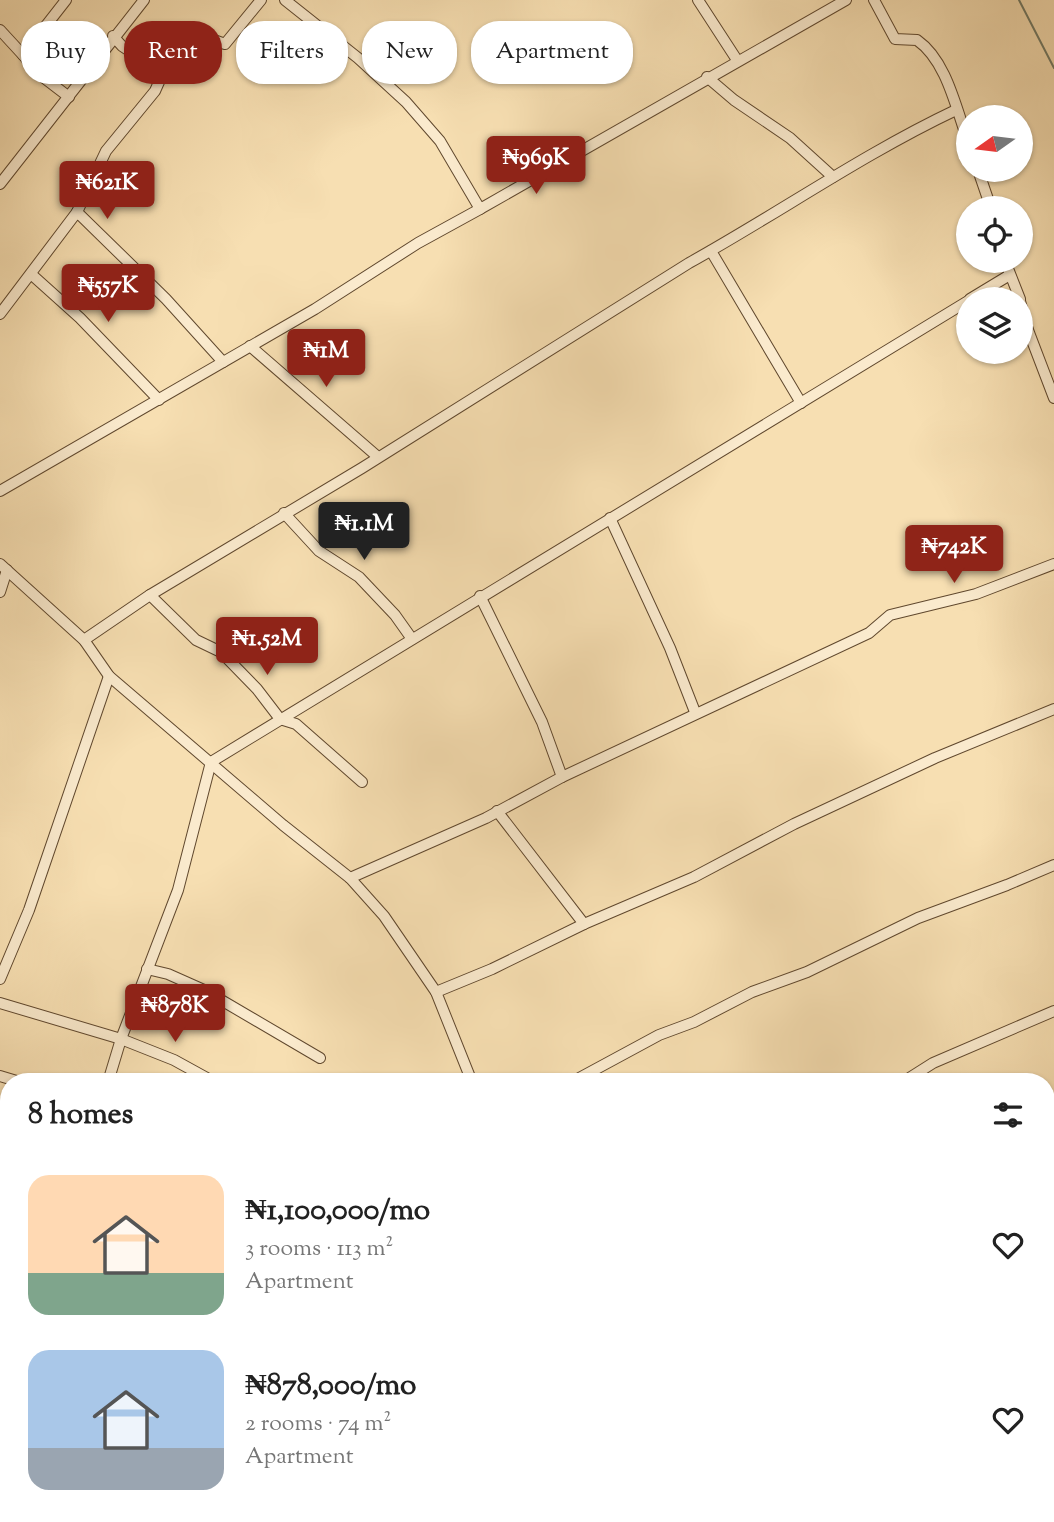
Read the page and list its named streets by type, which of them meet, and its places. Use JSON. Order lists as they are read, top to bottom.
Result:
{
  "north": "left",
  "page": {
    "chip": [
      "Buy",
      "Rent",
      "Filters",
      "New",
      "Apartment"
    ],
    "price": [
      "₦969K",
      "₦621K",
      "₦557K",
      "₦1M",
      "₦1.1M",
      "₦742K",
      "₦1.52M",
      "₦878K"
    ],
    "heading": "8 homes",
    "list": [
      {
        "name": "₦1,100,000/mo",
        "note": "3 rooms · 113 m² · Apartment"
      },
      {
        "name": "₦878,000/mo",
        "note": "2 rooms · 74 m² · Apartment"
      }
    ]
  }
}
